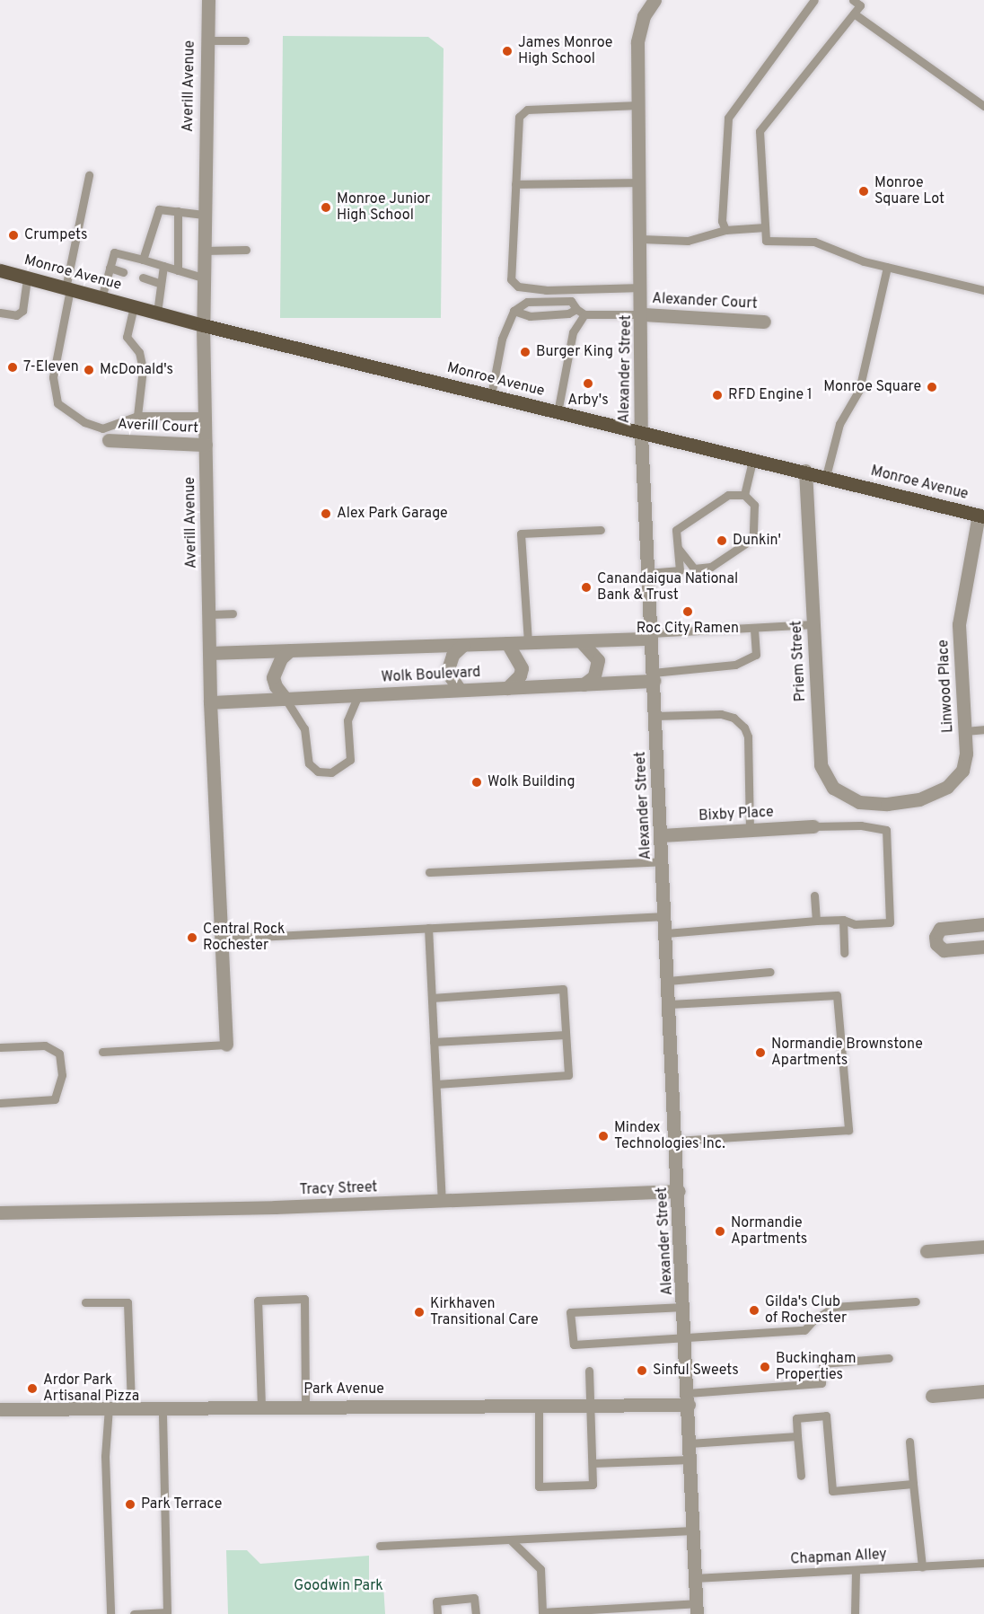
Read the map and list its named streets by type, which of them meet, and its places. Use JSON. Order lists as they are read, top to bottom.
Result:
{
  "streets": {
    "main road": ["Monroe Avenue"],
    "street": [
      "Averill Avenue",
      "Alexander Court",
      "Alexander Street",
      "Averill Court",
      "Priem Street",
      "Wolk Boulevard",
      "Linwood Place",
      "Bixby Place",
      "Tracy Street",
      "Park Avenue"
    ],
    "lane": ["Chapman Alley"]
  },
  "crossings": [
    ["Averill Avenue", "Monroe Avenue"],
    ["Averill Avenue", "Averill Court"],
    ["Averill Avenue", "Wolk Boulevard"],
    ["Monroe Avenue", "Alexander Street"],
    ["Monroe Avenue", "Priem Street"],
    ["Monroe Avenue", "Linwood Place"],
    ["Alexander Court", "Alexander Street"],
    ["Alexander Street", "Wolk Boulevard"],
    ["Alexander Street", "Bixby Place"],
    ["Alexander Street", "Tracy Street"],
    ["Alexander Street", "Park Avenue"],
    ["Alexander Street", "Chapman Alley"],
    ["Priem Street", "Linwood Place"]
  ],
  "parks": ["Goodwin Park"],
  "places": [
    "James Monroe High School",
    "Monroe Square Lot",
    "Monroe Junior High School",
    "Crumpets",
    "Burger King",
    "7-Eleven",
    "McDonald's",
    "Arby's",
    "Monroe Square",
    "RFD Engine 1",
    "Alex Park Garage",
    "Dunkin'",
    "Canandaigua National Bank & Trust",
    "Roc City Ramen",
    "Wolk Building",
    "Central Rock Rochester",
    "Normandie Brownstone Apartments",
    "Mindex Technologies Inc.",
    "Normandie Apartments",
    "Gilda's Club of Rochester",
    "Kirkhaven Transitional Care",
    "Buckingham Properties",
    "Sinful Sweets",
    "Ardor Park Artisanal Pizza",
    "Park Terrace"
  ]
}
